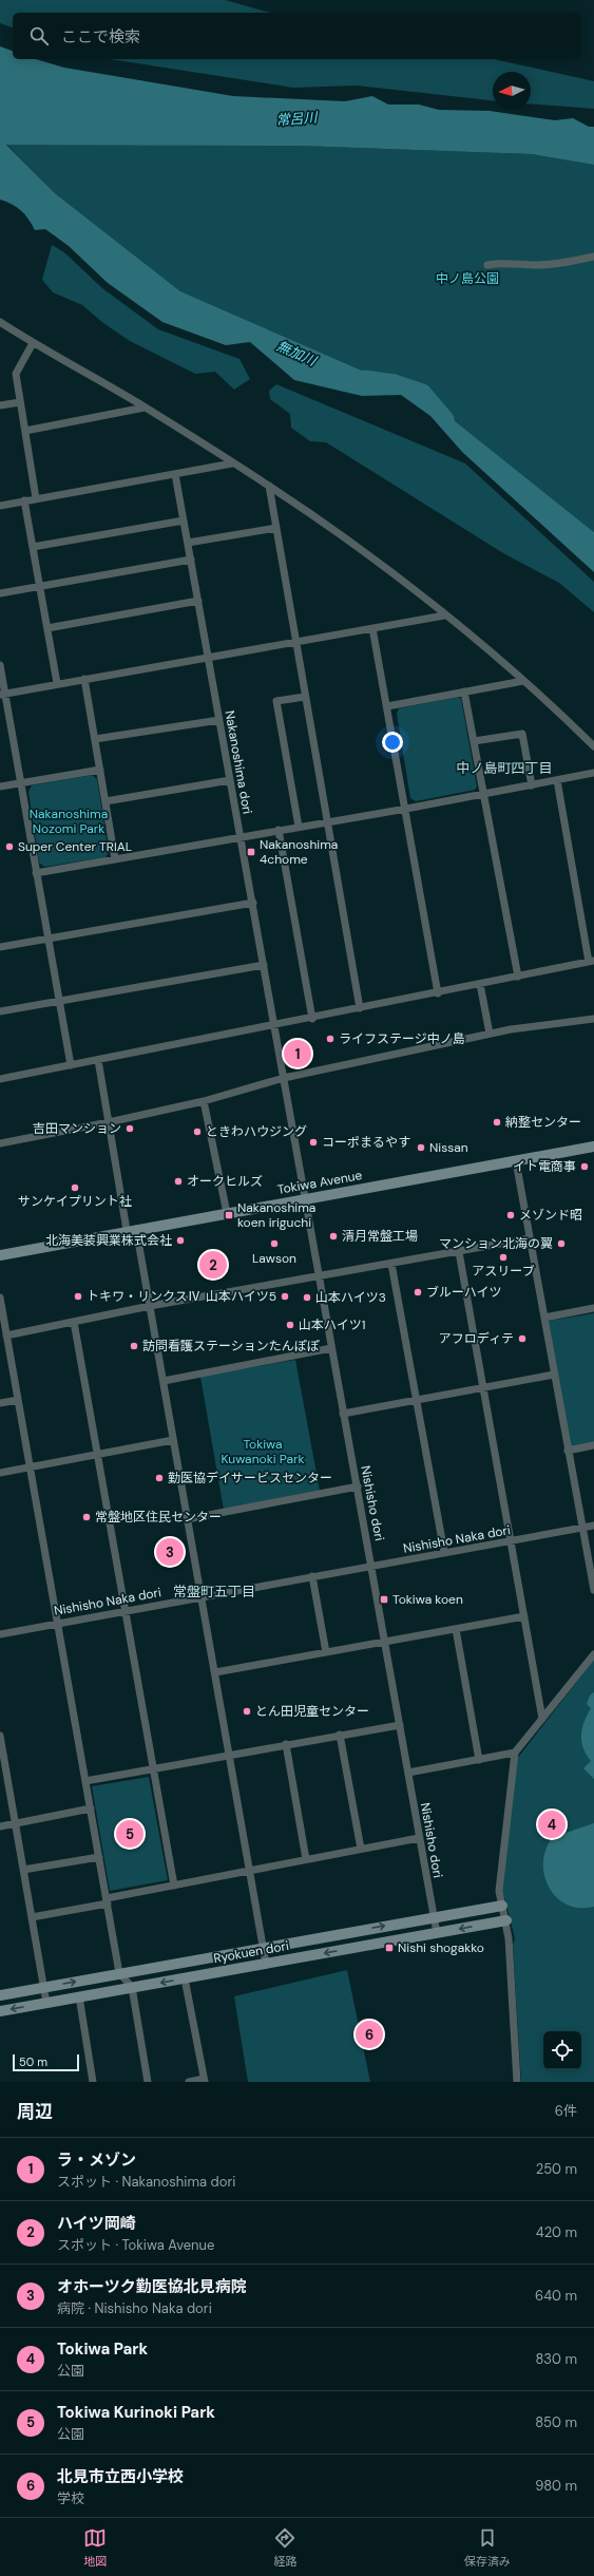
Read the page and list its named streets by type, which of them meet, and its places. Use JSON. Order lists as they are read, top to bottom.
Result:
{
  "streets": {
    "street": [
      "Nakanoshima dori",
      "Tokiwa Avenue",
      "Nishisho dori",
      "Nishisho Naka dori",
      "Ryokuen dori"
    ]
  },
  "crossings": [
    ["Nakanoshima dori", "Nishisho dori"],
    ["Tokiwa Avenue", "Nishisho dori"],
    ["Nishisho dori", "Nishisho Naka dori"],
    ["Nishisho dori", "Ryokuen dori"]
  ],
  "districts": ["中ノ島町四丁目", "常盤町五丁目"],
  "water": ["常呂川", "無加川"],
  "parks": ["中ノ島公園", "Nakanoshima Nozomi Park", "Tokiwa Kuwanoki Park"],
  "places": {
    "other": [
      "Super Center TRIAL",
      "ライフステージ中ノ島",
      "納整センター",
      "吉田マンション",
      "ときわハウジング",
      "コーポまるやす",
      "Nissan",
      "イト電商事",
      "オークヒルズ",
      "サンケイプリント社",
      "メゾンド昭",
      "清月常盤工場",
      "北海美装興業株式会社",
      "Lawson",
      "マンション北海の翼",
      "アスリーブ",
      "ブルーハイツ",
      "トキワ・リンクスⅣ",
      "山本ハイツ5",
      "山本ハイツ3",
      "山本ハイツ1",
      "アフロディテ",
      "訪問看護ステーションたんぽぽ",
      "勤医協デイサービスセンター",
      "常盤地区住民センター",
      "とん田児童センター"
    ],
    "transit": [
      "Nakanoshima 4chome",
      "Nakanoshima koen iriguchi",
      "Tokiwa koen",
      "Nishi shogakko"
    ]
  },
  "scale_bar": "50 m",
  "north": "left",
  "page": {
    "search": "ここで検索",
    "pins": [
      "1",
      "2",
      "3",
      "4",
      "5",
      "6"
    ],
    "scale": "50 m",
    "heading": ["周辺", "6件"],
    "list": [
      {
        "mark": "1",
        "name": "ラ・メゾン",
        "note": "スポット · Nakanoshima dori",
        "value": "250 m"
      },
      {
        "mark": "2",
        "name": "ハイツ岡崎",
        "note": "スポット · Tokiwa Avenue",
        "value": "420 m"
      },
      {
        "mark": "3",
        "name": "オホーツク勤医協北見病院",
        "note": "病院 · Nishisho Naka dori",
        "value": "640 m"
      },
      {
        "mark": "4",
        "name": "Tokiwa Park",
        "note": "公園",
        "value": "830 m"
      },
      {
        "mark": "5",
        "name": "Tokiwa Kurinoki Park",
        "note": "公園",
        "value": "850 m"
      },
      {
        "mark": "6",
        "name": "北見市立西小学校",
        "note": "学校",
        "value": "980 m"
      }
    ],
    "nav": ["地図", "経路", "保存済み"]
  }
}
